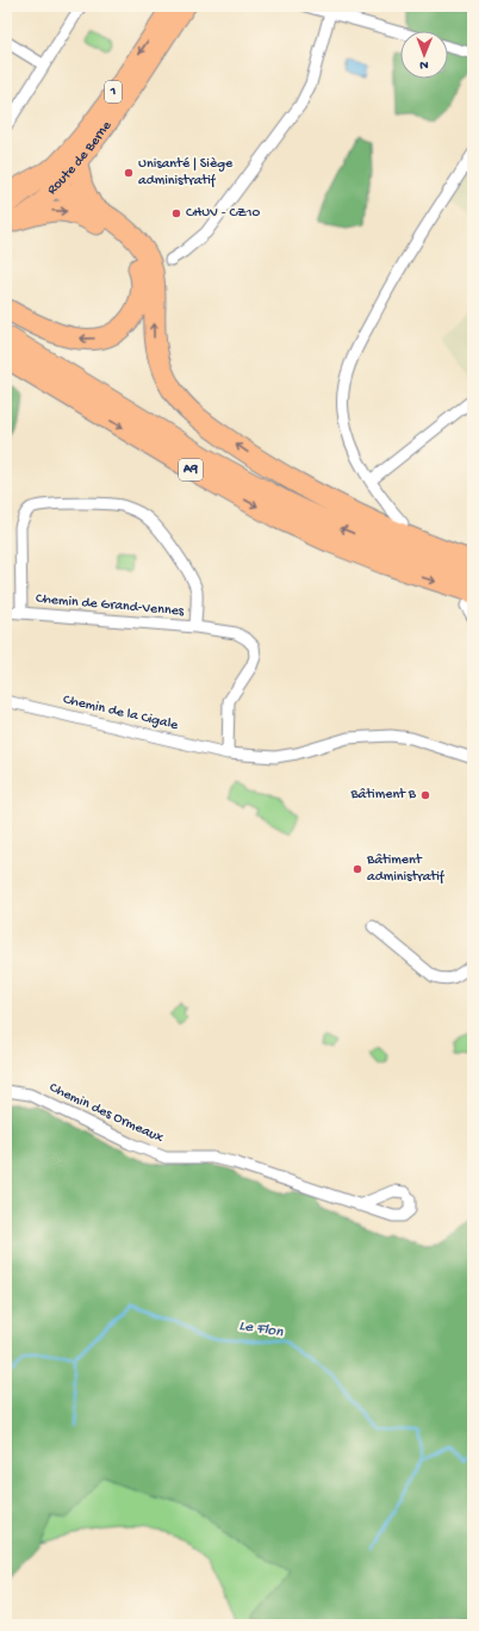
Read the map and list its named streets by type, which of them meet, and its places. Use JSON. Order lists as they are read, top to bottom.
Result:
{
  "streets": {
    "highway": ["A9"],
    "main road": ["1", "Route de Berne"],
    "street": ["Chemin de Grand-Vennes", "Chemin de la Cigale", "Chemin des Ormeaux"]
  },
  "crossings": [
    ["Chemin de Grand-Vennes", "Chemin de la Cigale"]
  ],
  "water": ["Le Flon"],
  "places": [
    "Unisanté | Siège administratif",
    "CHUV - CZ10",
    "Bâtiment B",
    "Bâtiment administratif"
  ],
  "north": "bottom"
}
